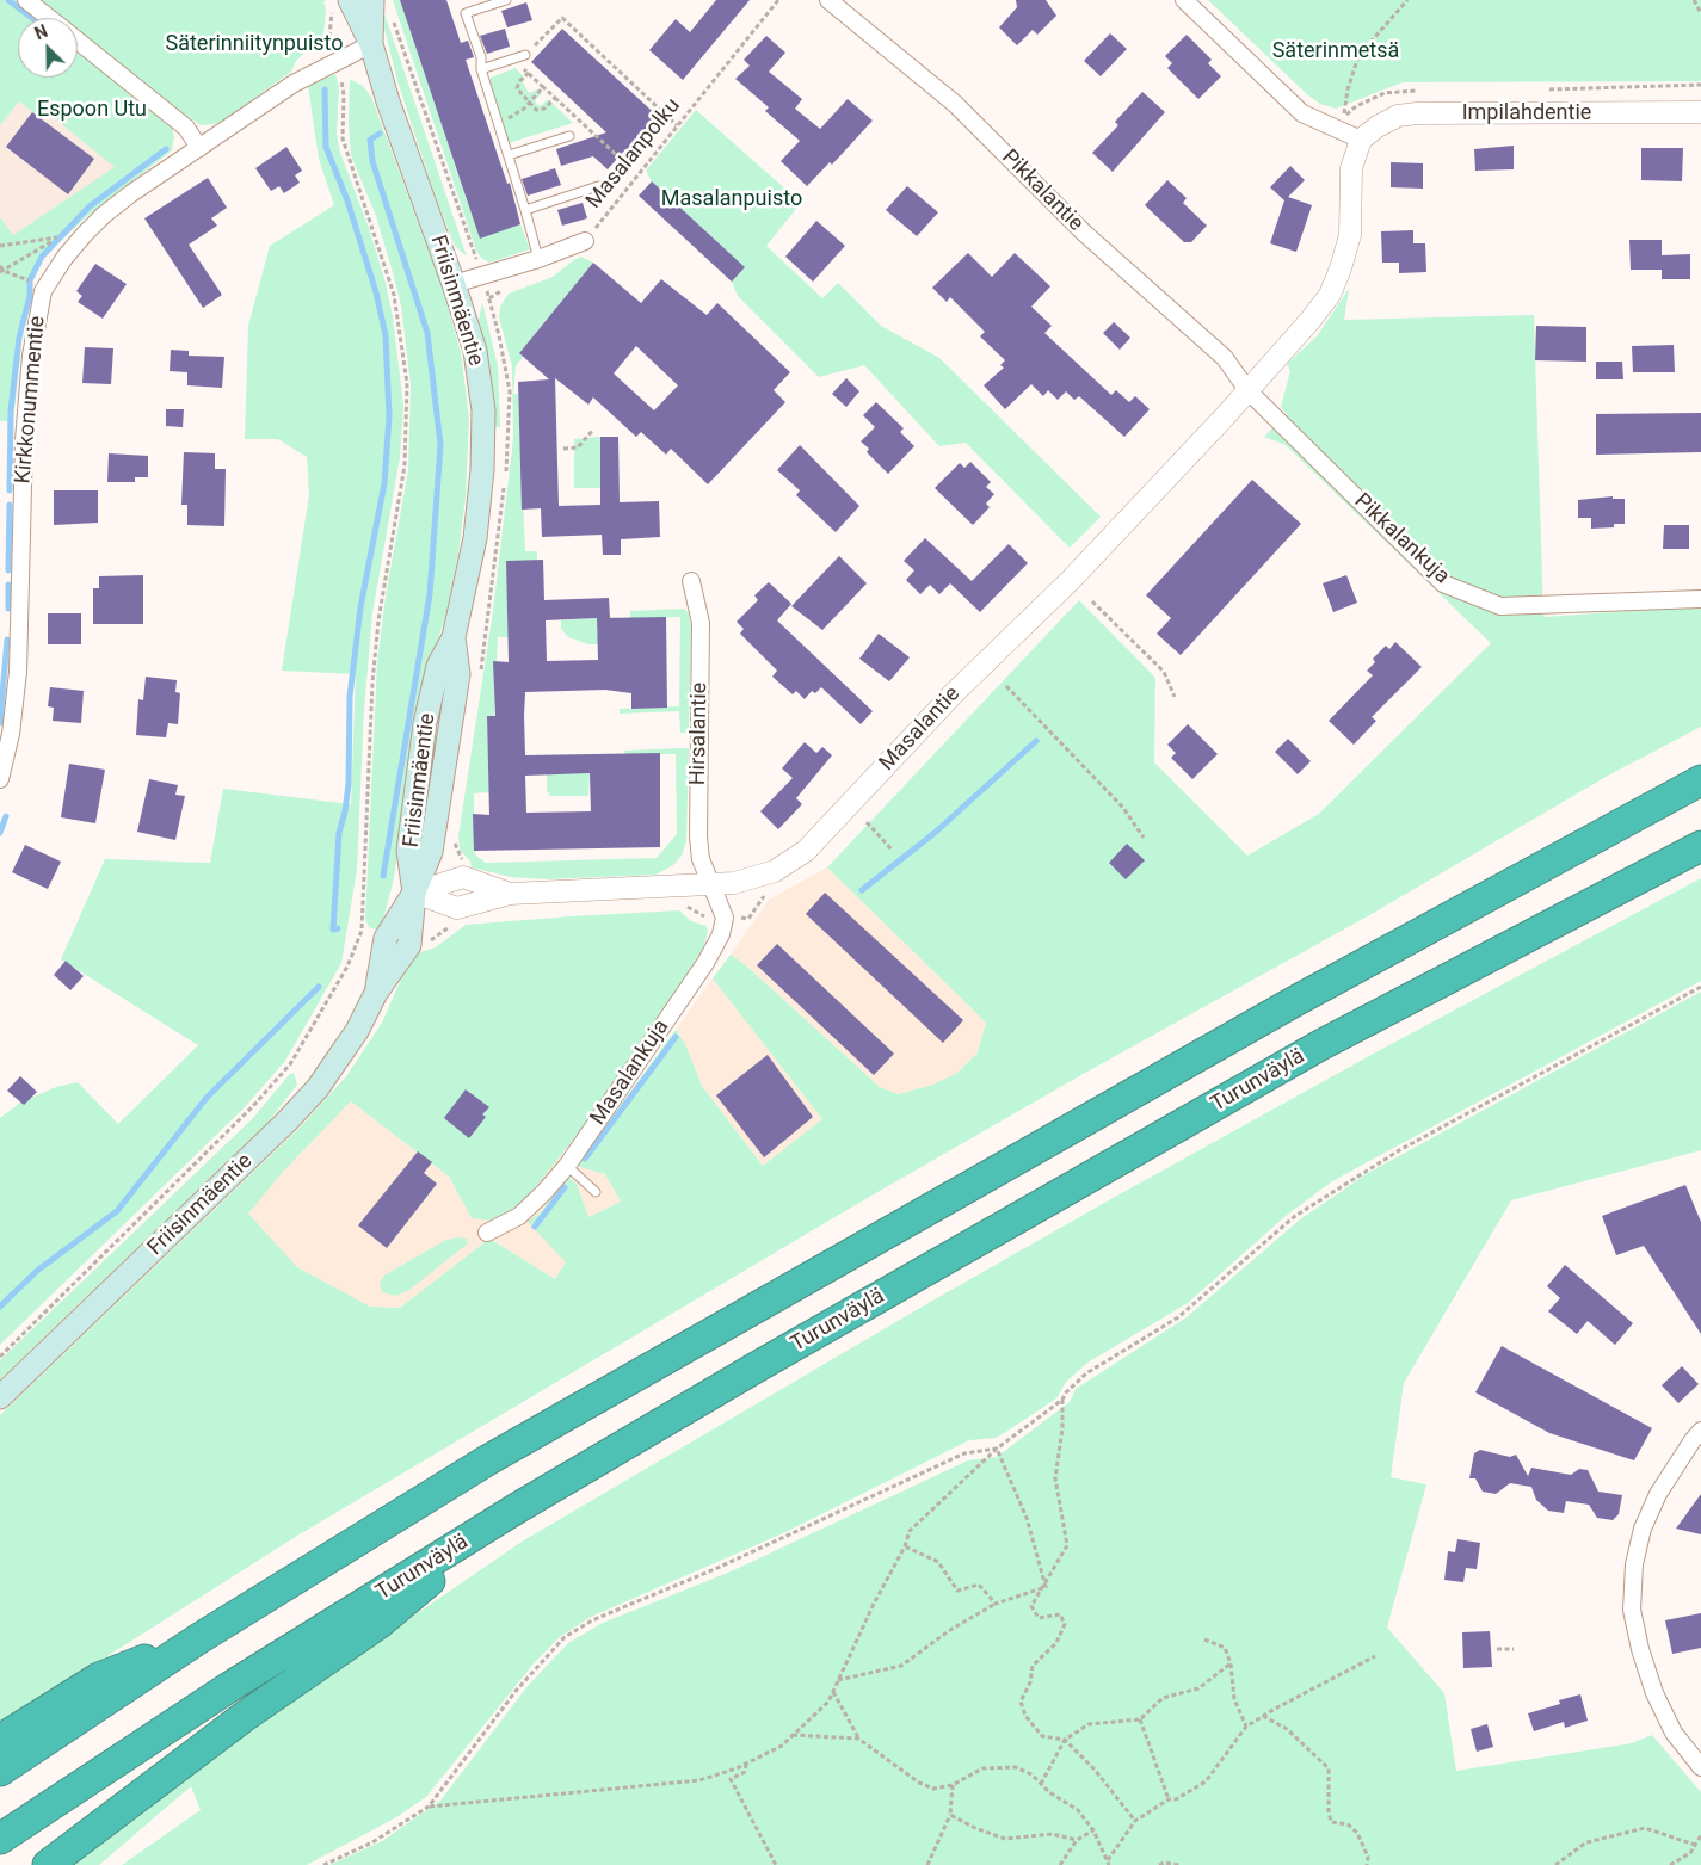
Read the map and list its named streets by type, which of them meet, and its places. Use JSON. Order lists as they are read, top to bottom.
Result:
{
  "streets": {
    "highway": ["Turunväylä"],
    "main road": ["Friisinmäentie"],
    "street": [
      "Impilahdentie",
      "Pikkalantie",
      "Kirkkonummentie",
      "Pikkalankuja",
      "Masalantie",
      "Hirsalantie",
      "Masalankuja"
    ],
    "path": ["Masalanpolku"]
  },
  "crossings": [
    ["Impilahdentie", "Masalantie"],
    ["Pikkalantie", "Pikkalankuja"],
    ["Pikkalantie", "Masalantie"],
    ["Friisinmäentie", "Kirkkonummentie"],
    ["Friisinmäentie", "Masalantie"],
    ["Pikkalankuja", "Masalantie"],
    ["Masalantie", "Hirsalantie"],
    ["Masalantie", "Masalankuja"],
    ["Hirsalantie", "Masalankuja"]
  ],
  "parks": [
    "Säterinniitynpuisto",
    "Säterinmetsä",
    "Espoon Utu",
    "Masalanpuisto"
  ],
  "north": "top left"
}
